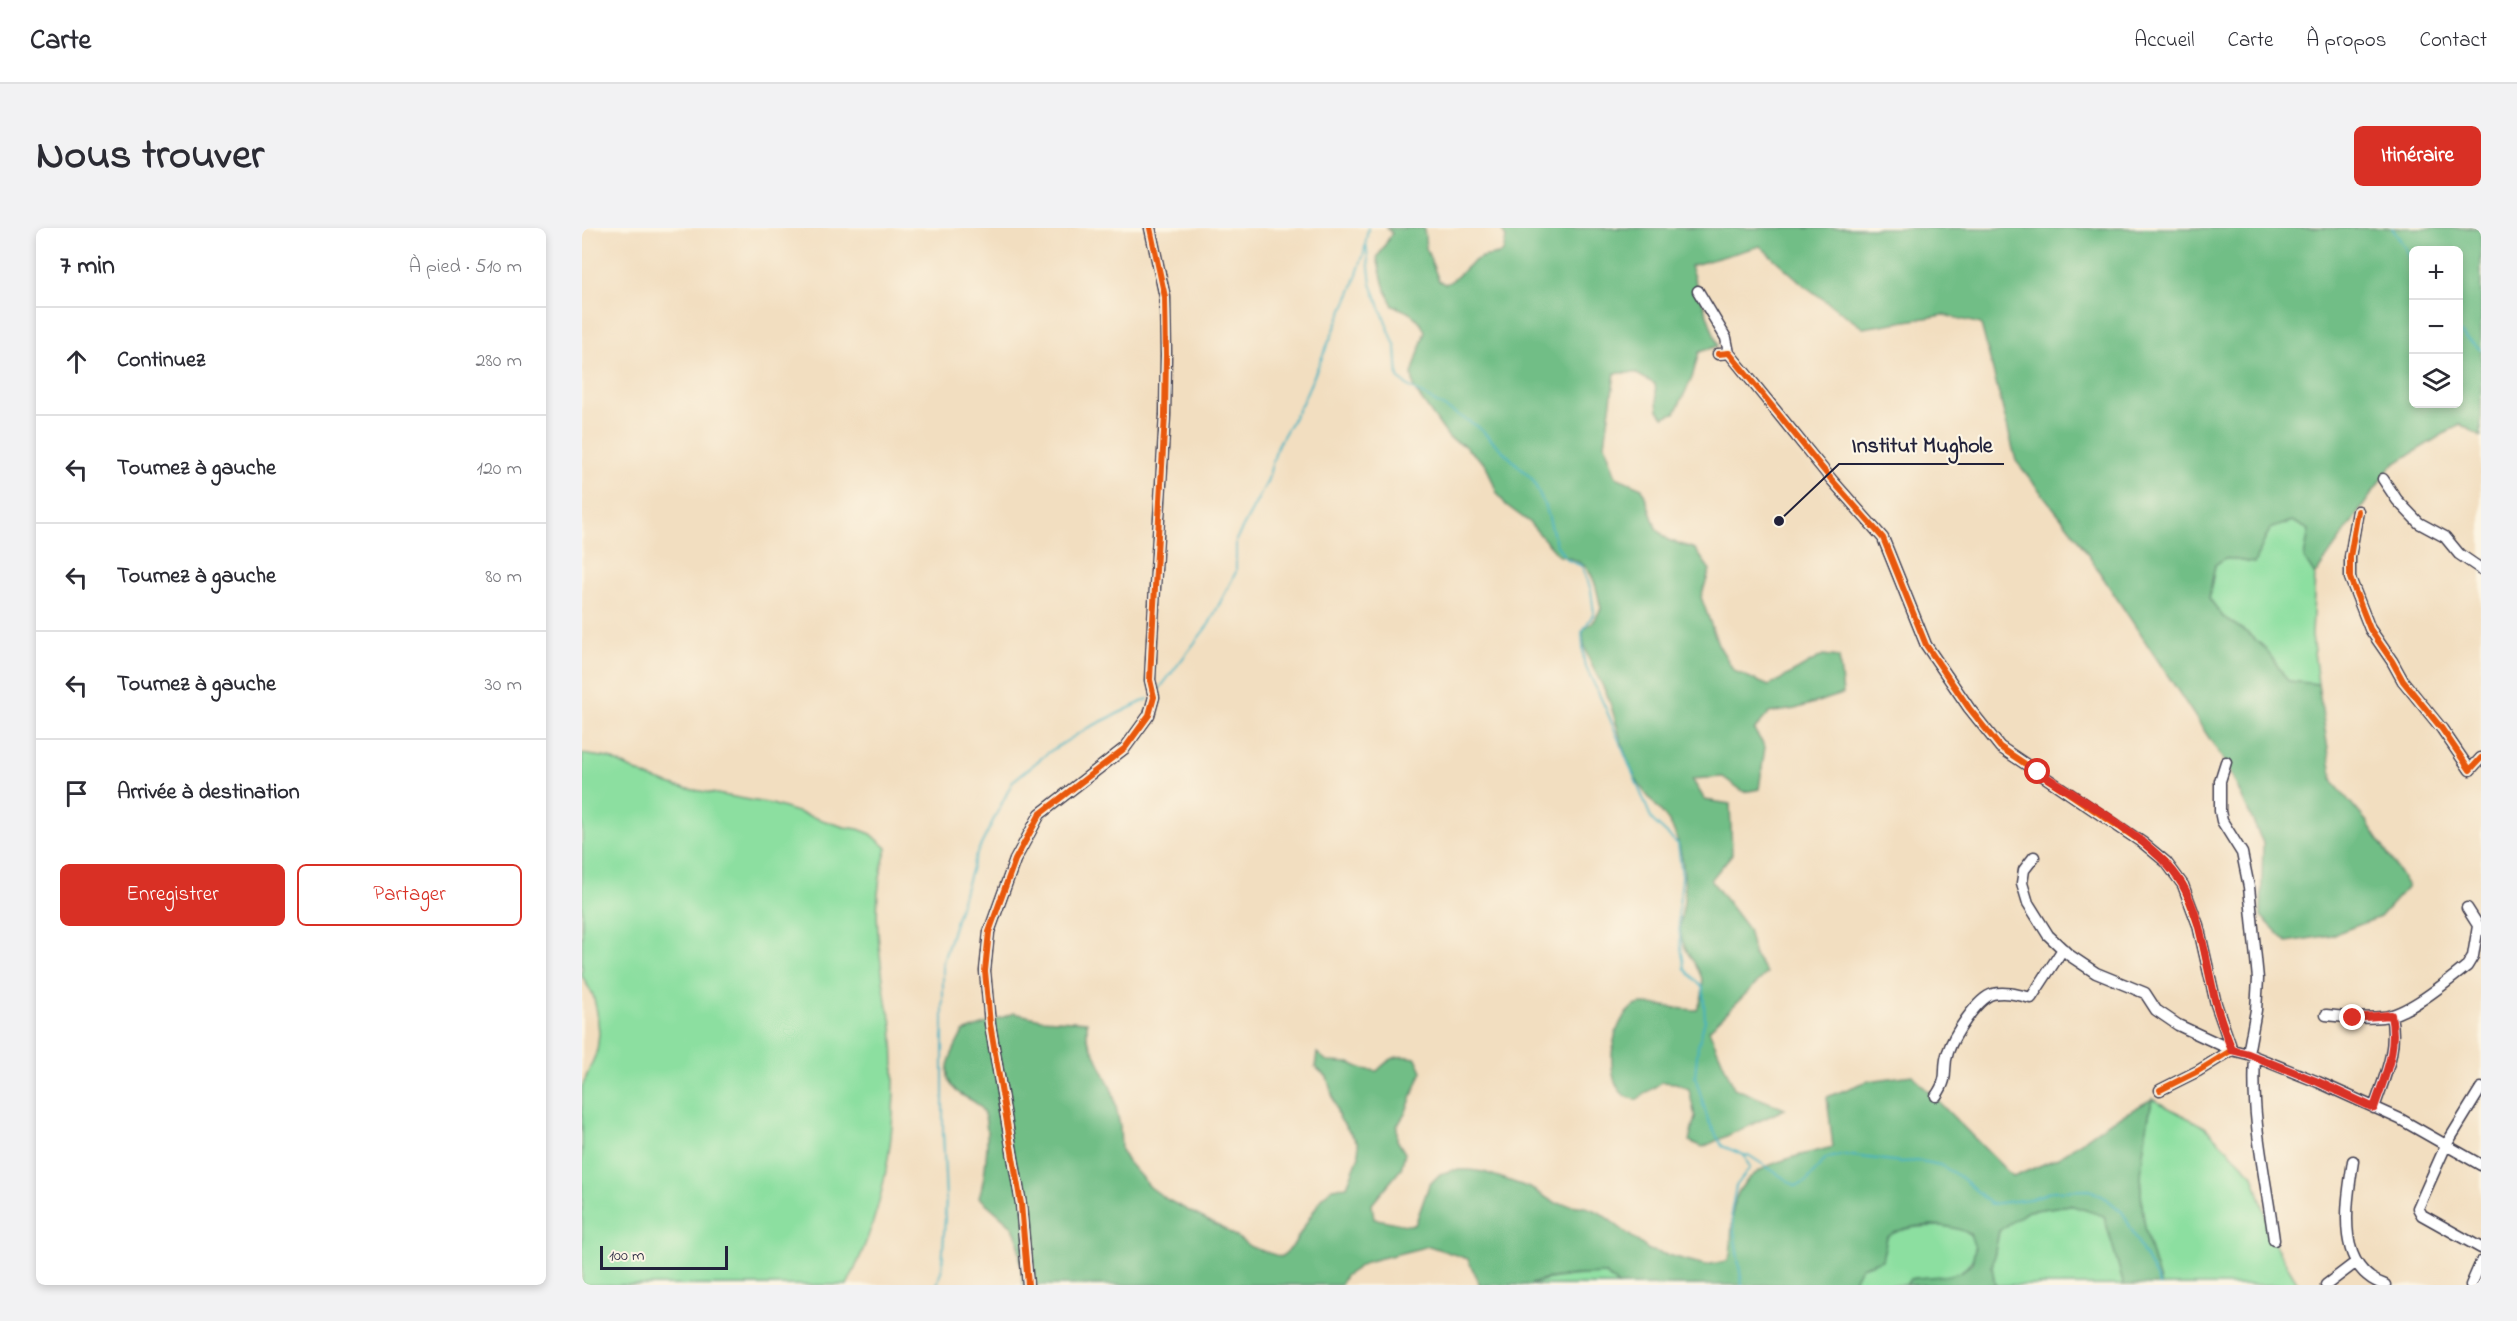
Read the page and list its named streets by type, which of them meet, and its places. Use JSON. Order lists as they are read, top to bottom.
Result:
{
  "places": ["Institut Mughole"],
  "scale_bar": "100 m",
  "page": {
    "header": "Carte",
    "nav": [
      "Accueil",
      "Carte",
      "À propos",
      "Contact"
    ],
    "title": "Nous trouver",
    "buttons": [
      "Itinéraire",
      ["Enregistrer", "Partager"]
    ],
    "heading": ["7 min", "À pied · 510 m"],
    "map_buttons": ["+", "−"],
    "list": [
      ["Continuez", "280 m"],
      ["Tournez à gauche", "120 m"],
      ["Tournez à gauche", "80 m"],
      ["Tournez à gauche", "30 m"],
      "Arrivée à destination"
    ],
    "scale": "100 m"
  }
}
